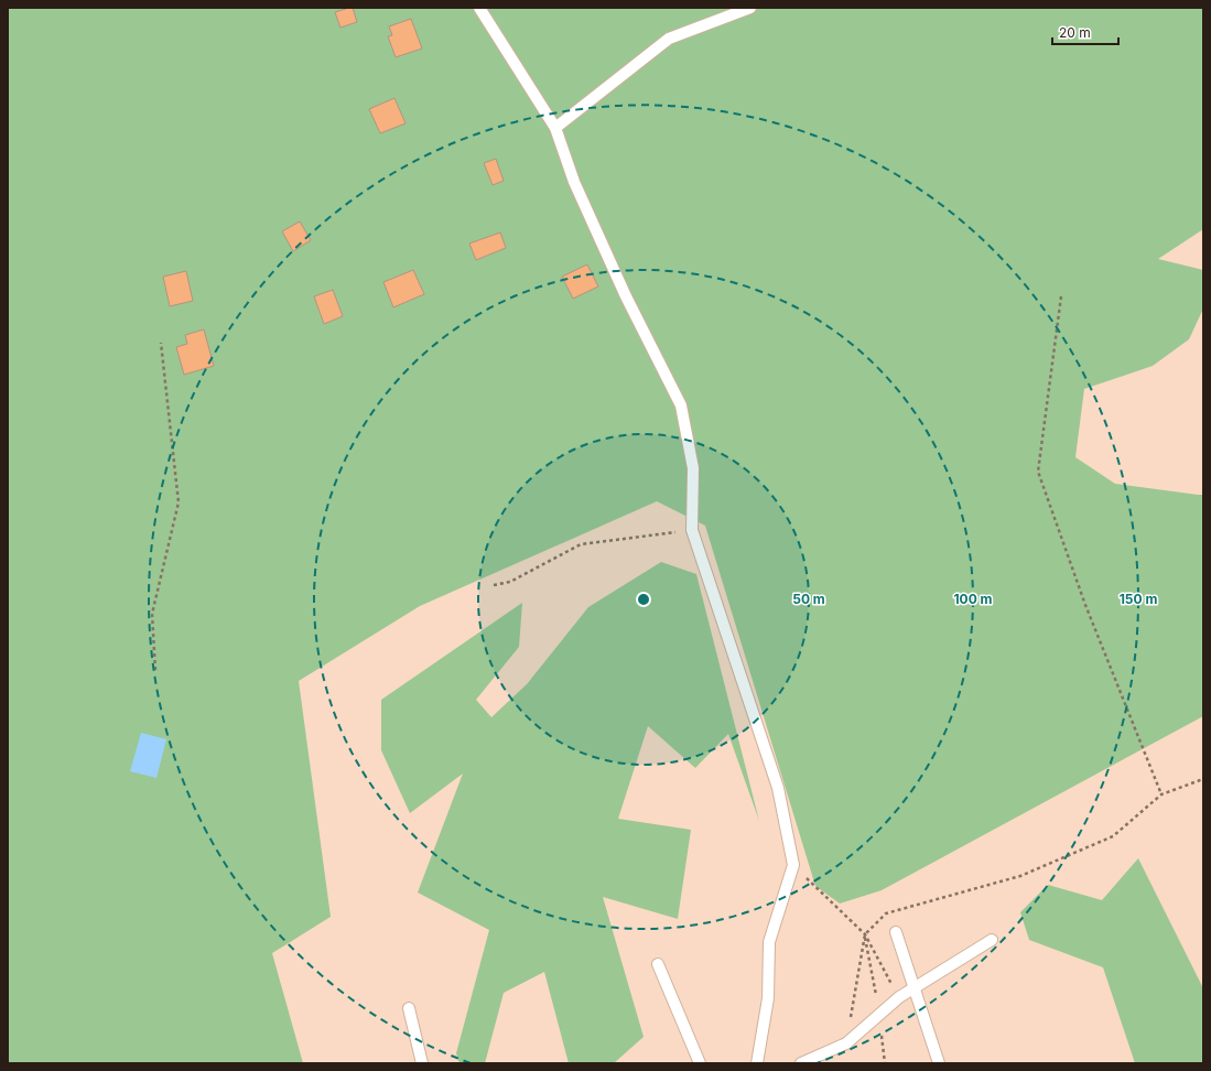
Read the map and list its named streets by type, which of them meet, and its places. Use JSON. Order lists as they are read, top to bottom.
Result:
{
  "scale_bar": "20 m",
  "rings": ["50 m", "100 m", "150 m"]
}
